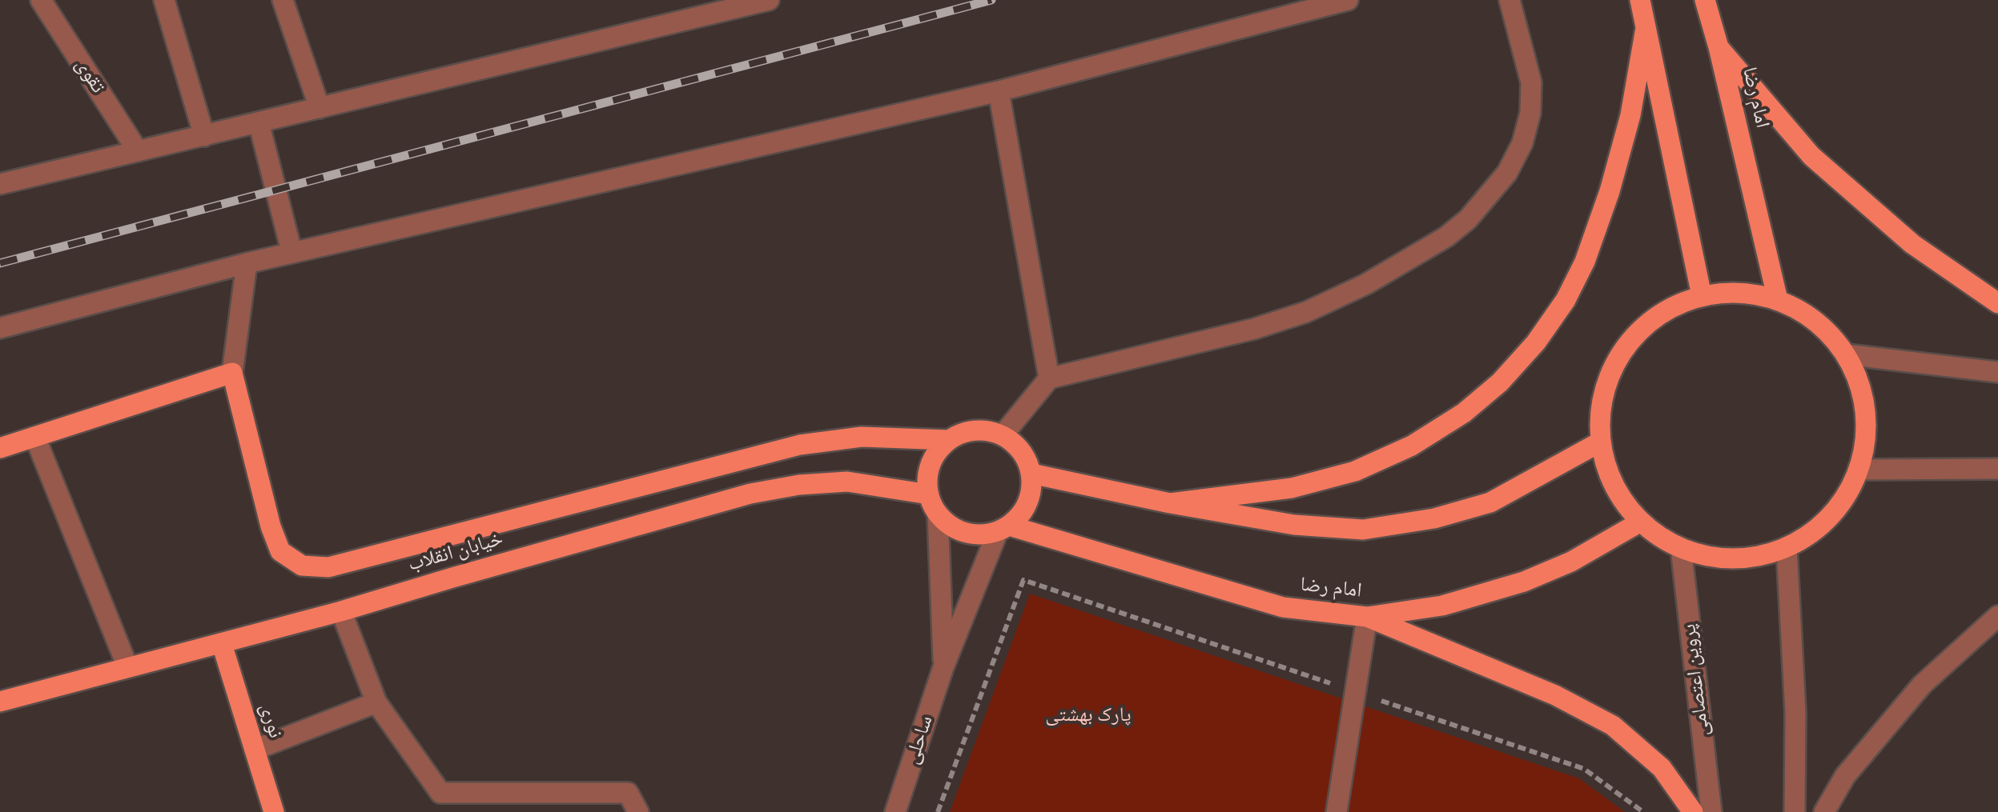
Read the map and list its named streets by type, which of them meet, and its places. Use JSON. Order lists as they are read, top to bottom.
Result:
{
  "streets": {
    "main road": ["امام رضا", "خیابان انقلاب", "نوری"],
    "street": ["تقوی", "پروین اعتصامی", "ساحلی"]
  },
  "crossings": [
    ["امام رضا", "خیابان انقلاب"],
    ["امام رضا", "پروین اعتصامی"],
    ["امام رضا", "ساحلی"],
    ["خیابان انقلاب", "نوری"],
    ["خیابان انقلاب", "ساحلی"]
  ],
  "parks": ["پارک بهشتی"]
}
